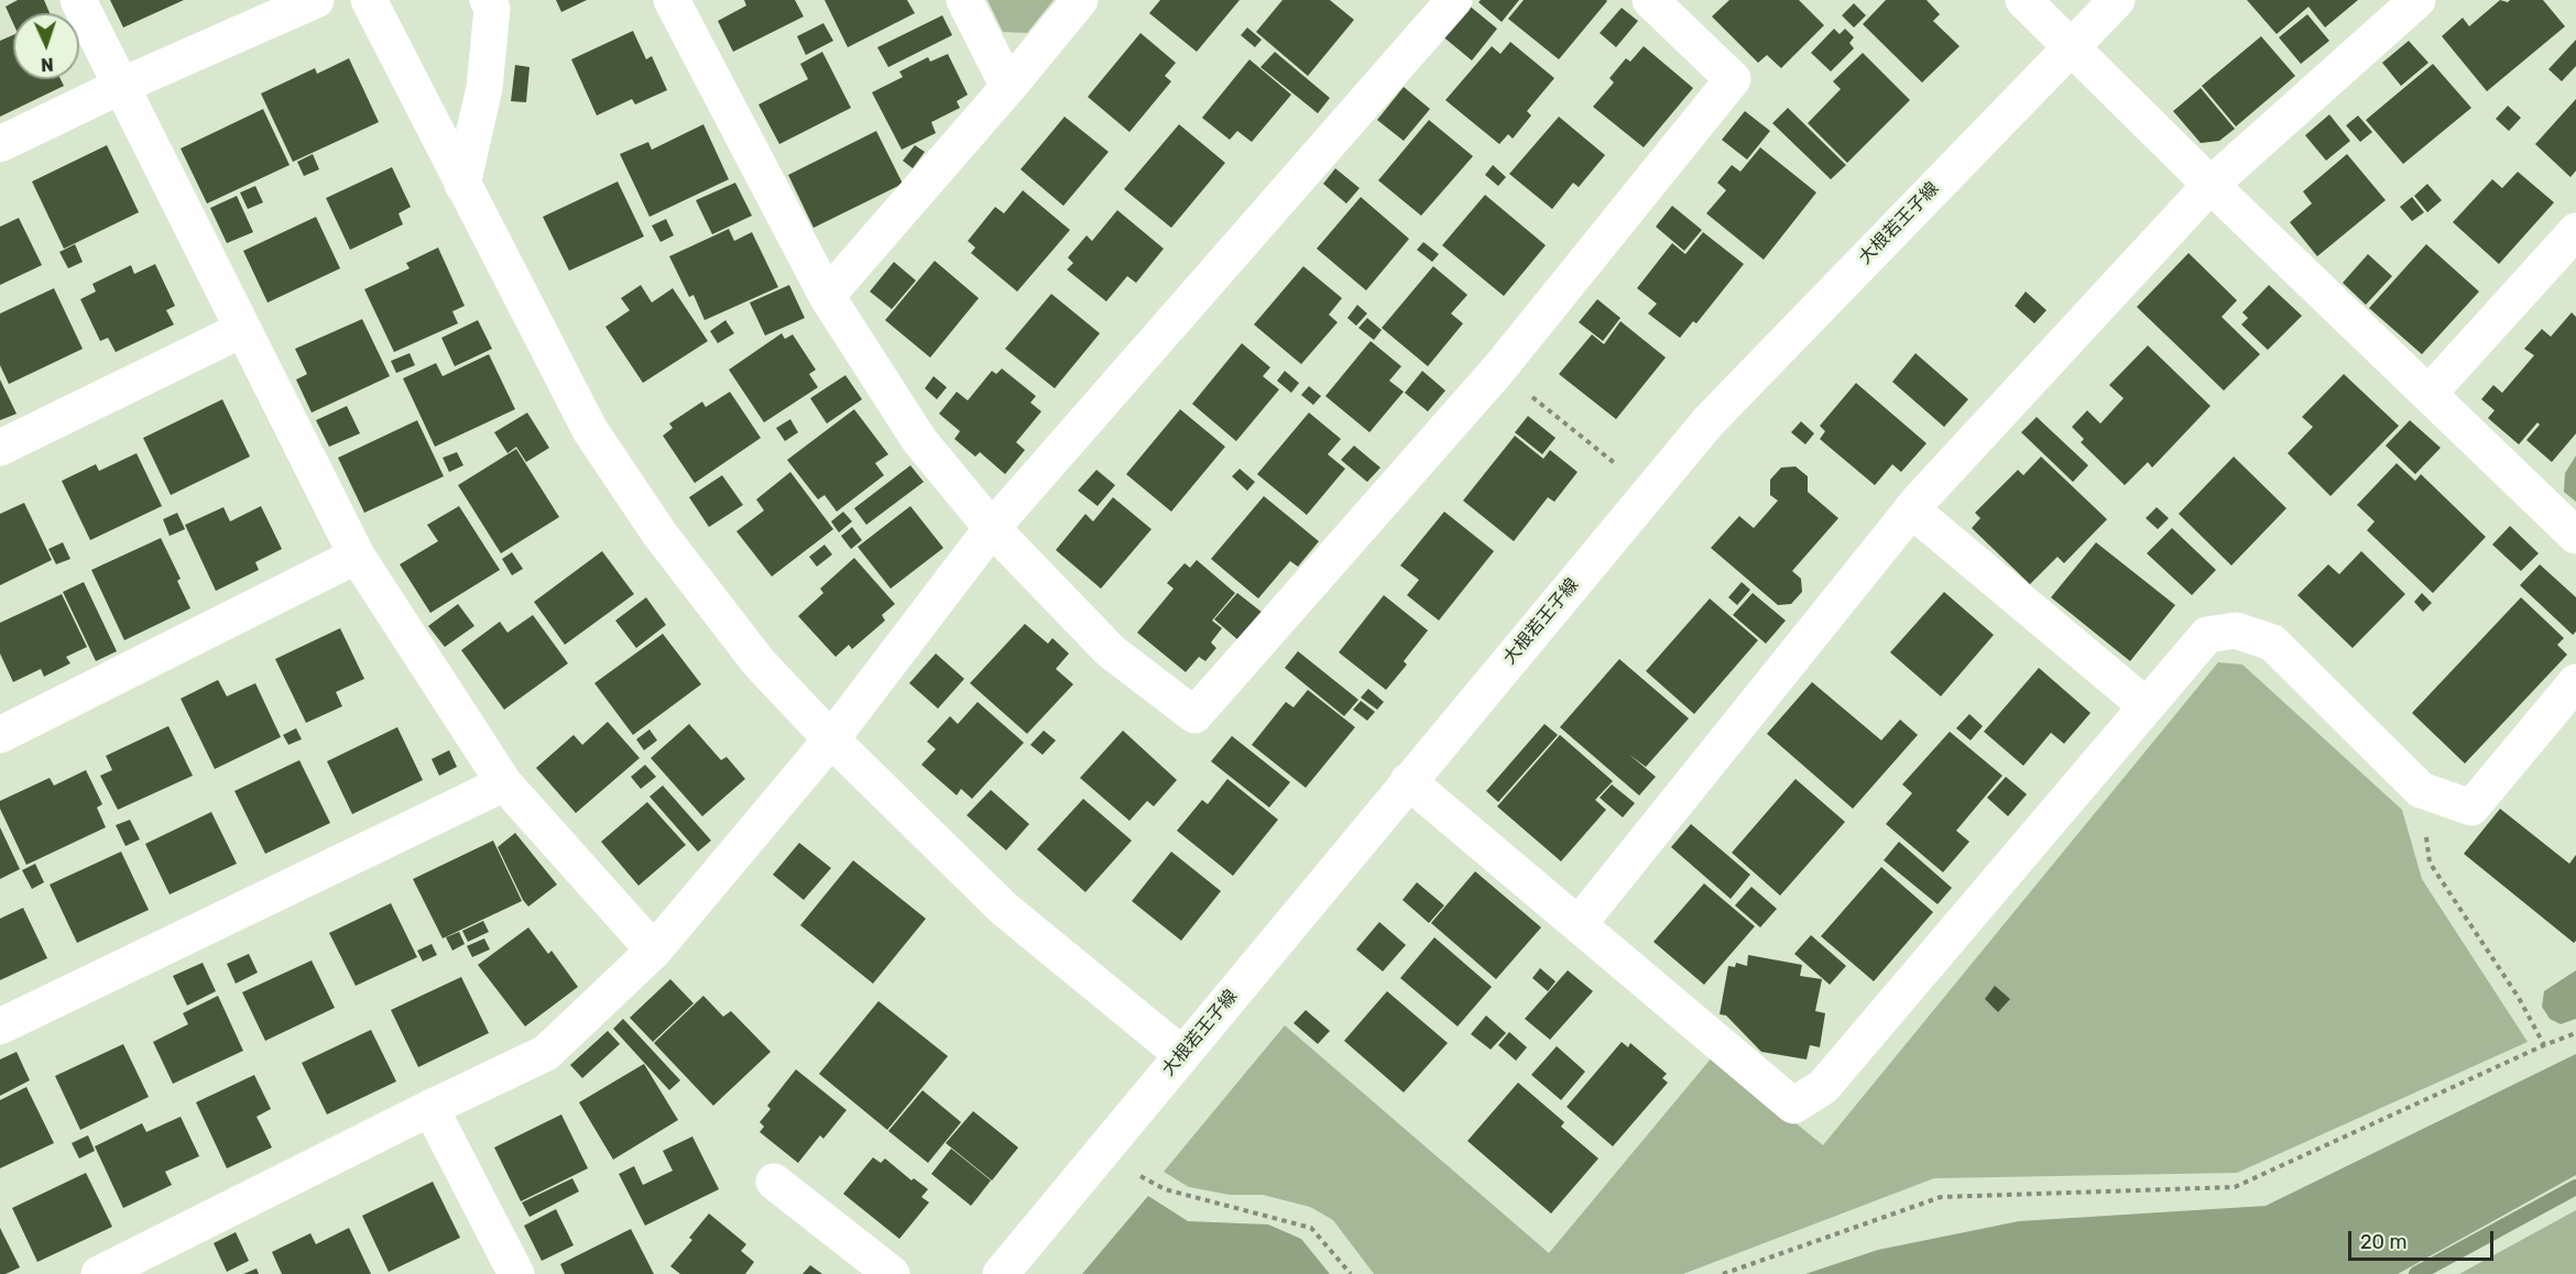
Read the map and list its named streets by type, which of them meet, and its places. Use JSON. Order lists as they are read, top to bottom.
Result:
{
  "streets": {
    "street": ["大根若王子線"]
  },
  "scale_bar": "20 m",
  "north": "bottom"
}
